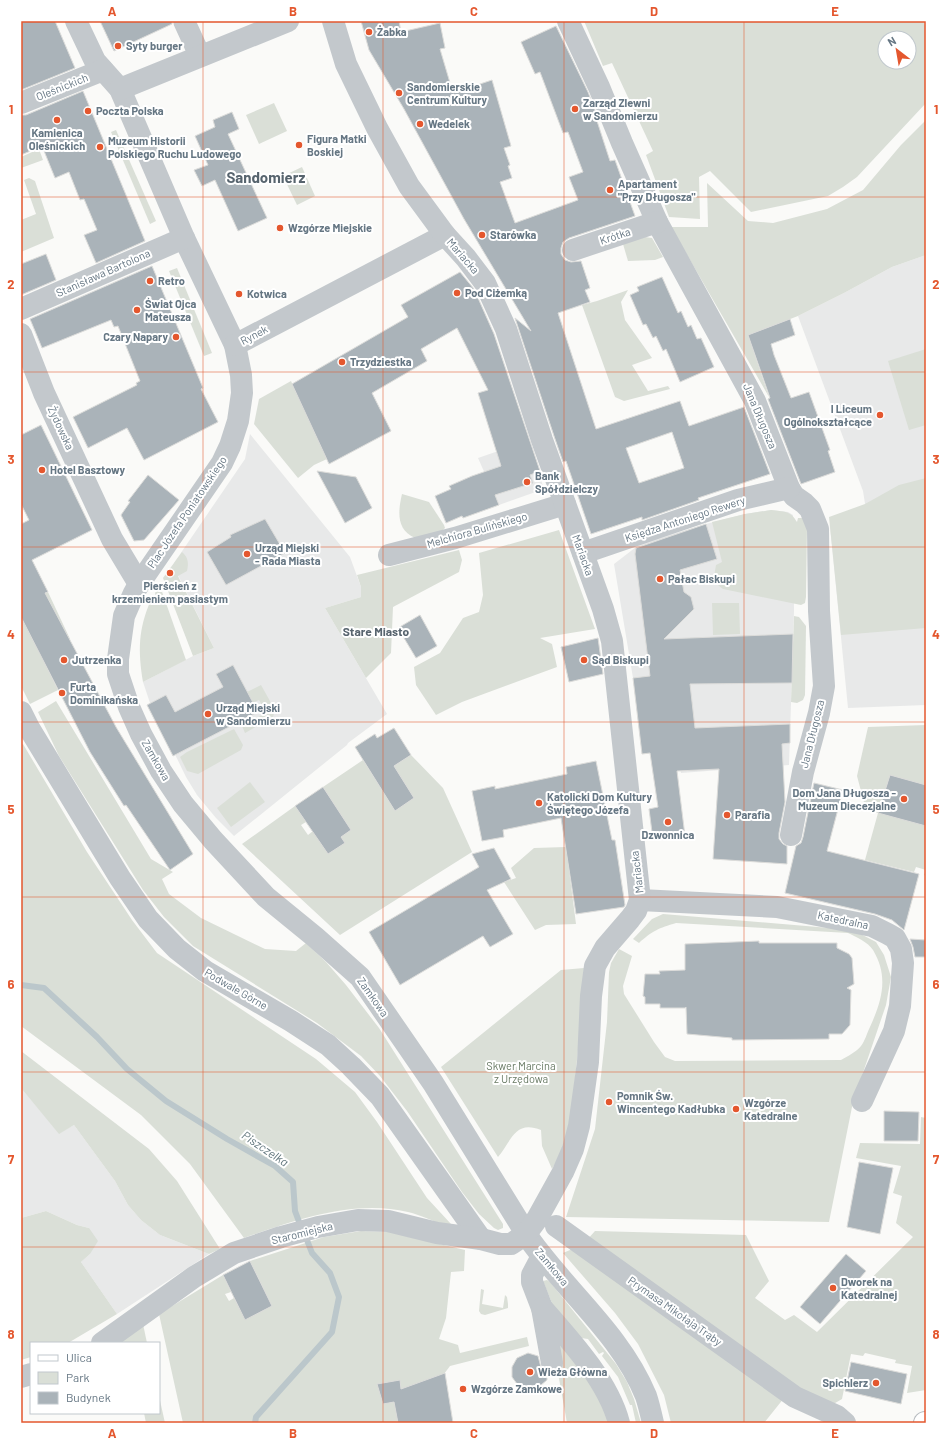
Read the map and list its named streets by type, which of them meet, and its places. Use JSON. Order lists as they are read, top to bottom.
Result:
{
  "streets": {
    "street": [
      "Oleśnickich",
      "Krótka",
      "Mariacka",
      "Stanisława Bartolona",
      "Rynek",
      "Jana Długosza",
      "Żydowska",
      "Plac Józefa Poniatowskiego",
      "Księdza Antoniego Rewery",
      "Melchiora Bulińskiego",
      "Zamkowa",
      "Katedralna",
      "Podwale Górne",
      "Staromiejska",
      "Prymasa Mikołaja Trąby"
    ]
  },
  "crossings": [
    ["Oleśnickich", "Rynek"],
    ["Krótka", "Jana Długosza"],
    ["Mariacka", "Rynek"],
    ["Mariacka", "Księdza Antoniego Rewery"],
    ["Mariacka", "Melchiora Bulińskiego"],
    ["Mariacka", "Katedralna"],
    ["Stanisława Bartolona", "Rynek"],
    ["Rynek", "Plac Józefa Poniatowskiego"],
    ["Jana Długosza", "Księdza Antoniego Rewery"],
    ["Żydowska", "Plac Józefa Poniatowskiego"],
    ["Żydowska", "Zamkowa"],
    ["Plac Józefa Poniatowskiego", "Zamkowa"],
    ["Zamkowa", "Staromiejska"],
    ["Podwale Górne", "Staromiejska"]
  ],
  "districts": ["Sandomierz", "Stare Miasto"],
  "water": ["Piszczelka"],
  "parks": ["Skwer Marcina z Urzędowa"],
  "places": [
    "Żabka",
    "Syty burger",
    "Sandomierskie Centrum Kultury",
    "Zarząd Zlewni w Sandomierzu",
    "Poczta Polska",
    "Kamienica Oleśnickich",
    "Wedelek",
    "Figura Matki Boskiej",
    "Muzeum Historii Polskiego Ruchu Ludowego",
    "Apartament \"Przy Długosza\"",
    "Wzgórze Miejskie",
    "Starówka",
    "Retro",
    "Pod Ciżemką",
    "Kotwica",
    "Świat Ojca Mateusza",
    "Czary Napary",
    "Trzydziestka",
    "I Liceum Ogólnokształcące",
    "Hotel Basztowy",
    "Bank Spółdzielczy",
    "Urząd Miejski - Rada Miasta",
    "Pierścień z krzemieniem pasiastym",
    "Pałac Biskupi",
    "Jutrzenka",
    "Sąd Biskupi",
    "Furta Dominikańska",
    "Urząd Miejski w Sandomierzu",
    "Dom Jana Długosza - Muzeum Diecezjalne",
    "Katolicki Dom Kultury Świętego Józefa",
    "Parafia",
    "Dzwonnica",
    "Pomnik Św. Wincentego Kadłubka",
    "Wzgórze Katedralne",
    "Dworek na Katedralnej",
    "Wieża Główna",
    "Spichlerz",
    "Wzgórze Zamkowe"
  ],
  "legend": ["Ulica", "Park", "Budynek"],
  "north": "top left",
  "grid": {
    "columns": [
      "A",
      "B",
      "C",
      "D",
      "E"
    ],
    "rows": [
      "1",
      "2",
      "3",
      "4",
      "5",
      "6",
      "7",
      "8"
    ]
  }
}
